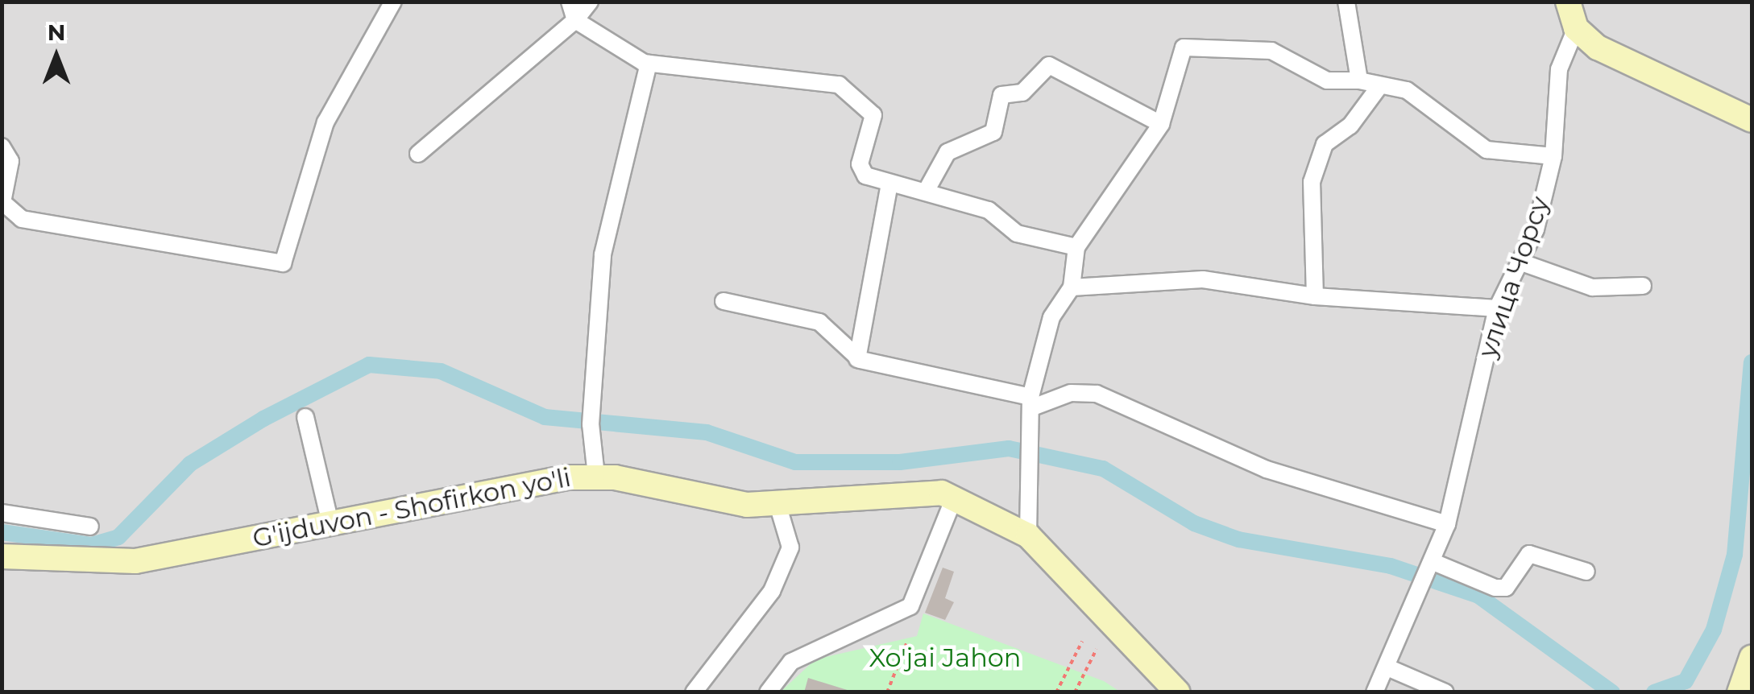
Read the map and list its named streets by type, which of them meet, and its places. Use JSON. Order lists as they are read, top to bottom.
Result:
{
  "streets": {
    "main road": ["G'ijduvon - Shofirkon yo'li"],
    "street": ["улица Чорсу"]
  },
  "parks": ["Xo'jai Jahon"],
  "north": "top"
}
